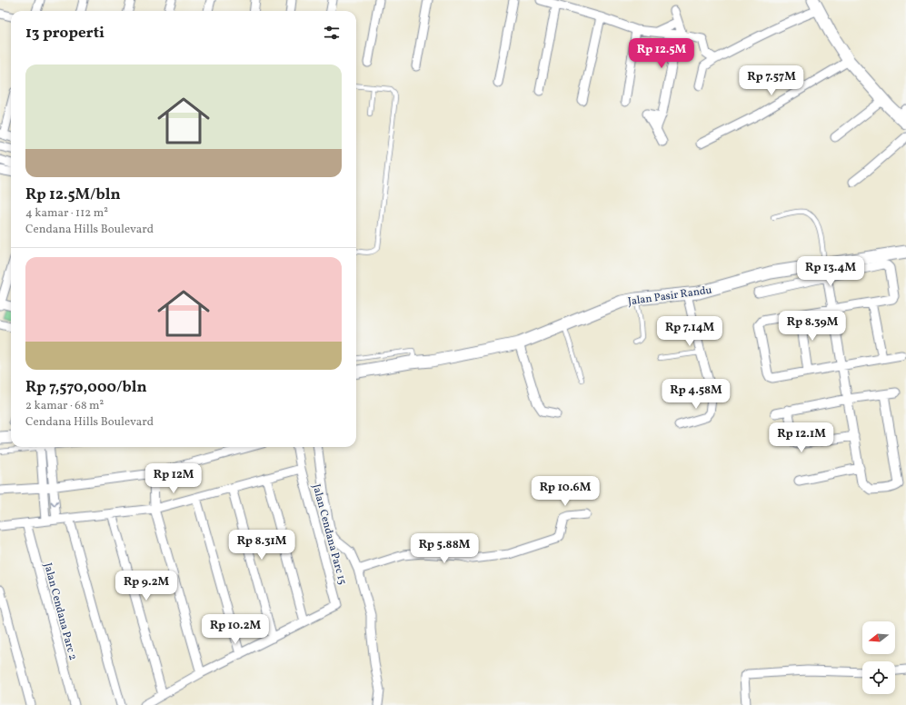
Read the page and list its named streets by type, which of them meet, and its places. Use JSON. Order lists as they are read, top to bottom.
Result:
{
  "streets": {
    "main road": ["Jalan Pasir Randu"],
    "street": ["Jalan Cendana Parc 15", "Jalan Cendana Parc 2"]
  },
  "north": "left",
  "page": {
    "heading": "13 properti",
    "price": [
      "Rp 12.5M",
      "Rp 7.57M",
      "Rp 13.4M",
      "Rp 8.39M",
      "Rp 7.14M",
      "Rp 4.58M",
      "Rp 12.1M",
      "Rp 12M",
      "Rp 10.6M",
      "Rp 8.31M",
      "Rp 5.88M",
      "Rp 9.2M",
      "Rp 10.2M"
    ],
    "list": [
      {
        "name": "Rp 12.5M/bln",
        "note": "4 kamar · 112 m² · Cendana Hills Boulevard"
      },
      {
        "name": "Rp 7,570,000/bln",
        "note": "2 kamar · 68 m² · Cendana Hills Boulevard"
      }
    ]
  }
}
